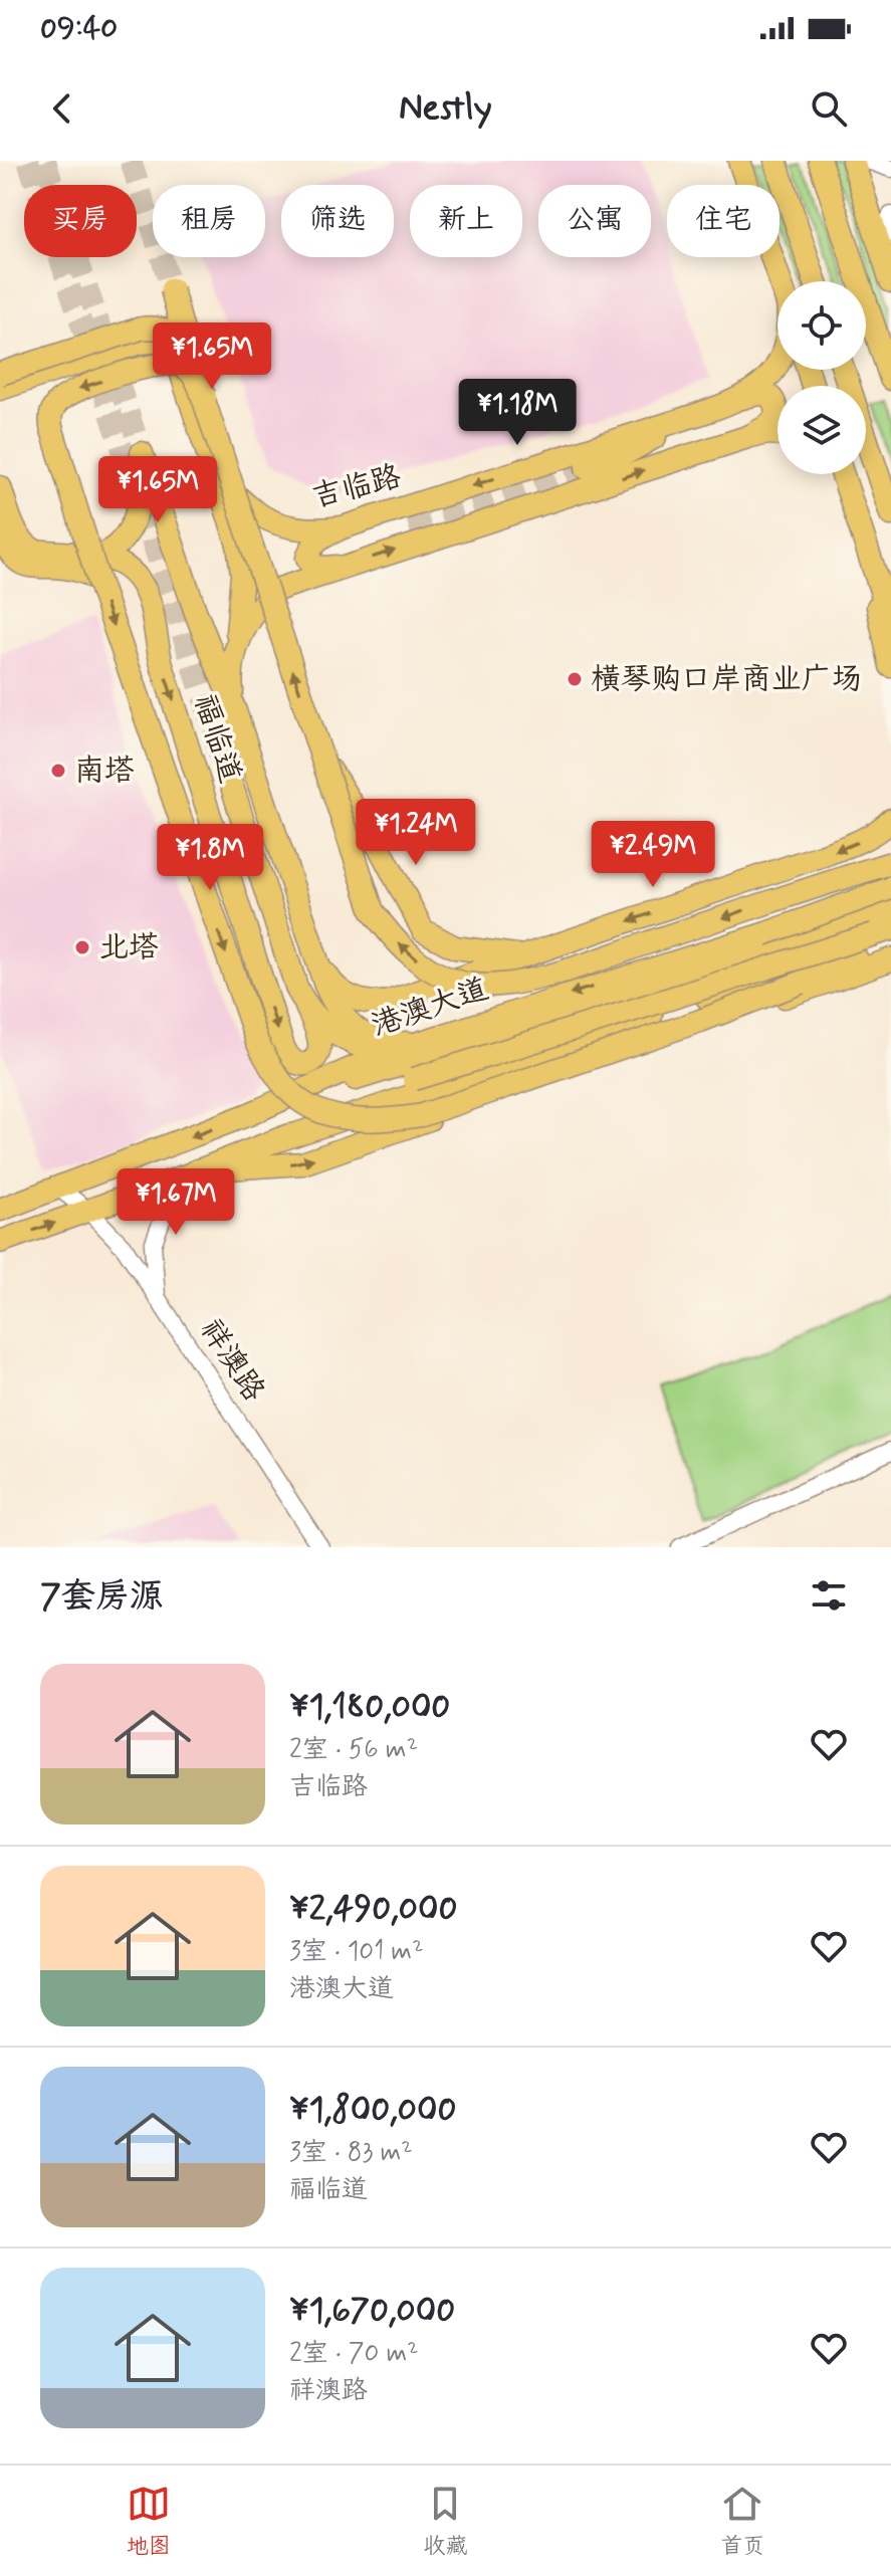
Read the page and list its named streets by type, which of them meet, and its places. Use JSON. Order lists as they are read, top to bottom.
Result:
{
  "streets": {
    "main road": ["吉临路", "福临道", "港澳大道"],
    "street": ["祥澳路"]
  },
  "crossings": [
    ["吉临路", "福临道"],
    ["福临道", "港澳大道"],
    ["港澳大道", "祥澳路"]
  ],
  "places": ["横琴购口岸商业广场", "南塔", "北塔"],
  "page": {
    "status": "09:40",
    "header": "Nestly",
    "chip": [
      "买房",
      "租房",
      "筛选",
      "新上",
      "公寓",
      "住宅"
    ],
    "price": [
      "¥1.65M",
      "¥1.18M",
      "¥1.65M",
      "¥1.24M",
      "¥2.49M",
      "¥1.8M",
      "¥1.67M"
    ],
    "heading": "7套房源",
    "list": [
      {
        "name": "¥1,180,000",
        "note": "2室 · 56 m² · 吉临路"
      },
      {
        "name": "¥2,490,000",
        "note": "3室 · 101 m² · 港澳大道"
      },
      {
        "name": "¥1,800,000",
        "note": "3室 · 83 m² · 福临道"
      },
      {
        "name": "¥1,670,000",
        "note": "2室 · 70 m² · 祥澳路"
      }
    ],
    "tabs": ["地图", "收藏", "首页"]
  }
}
